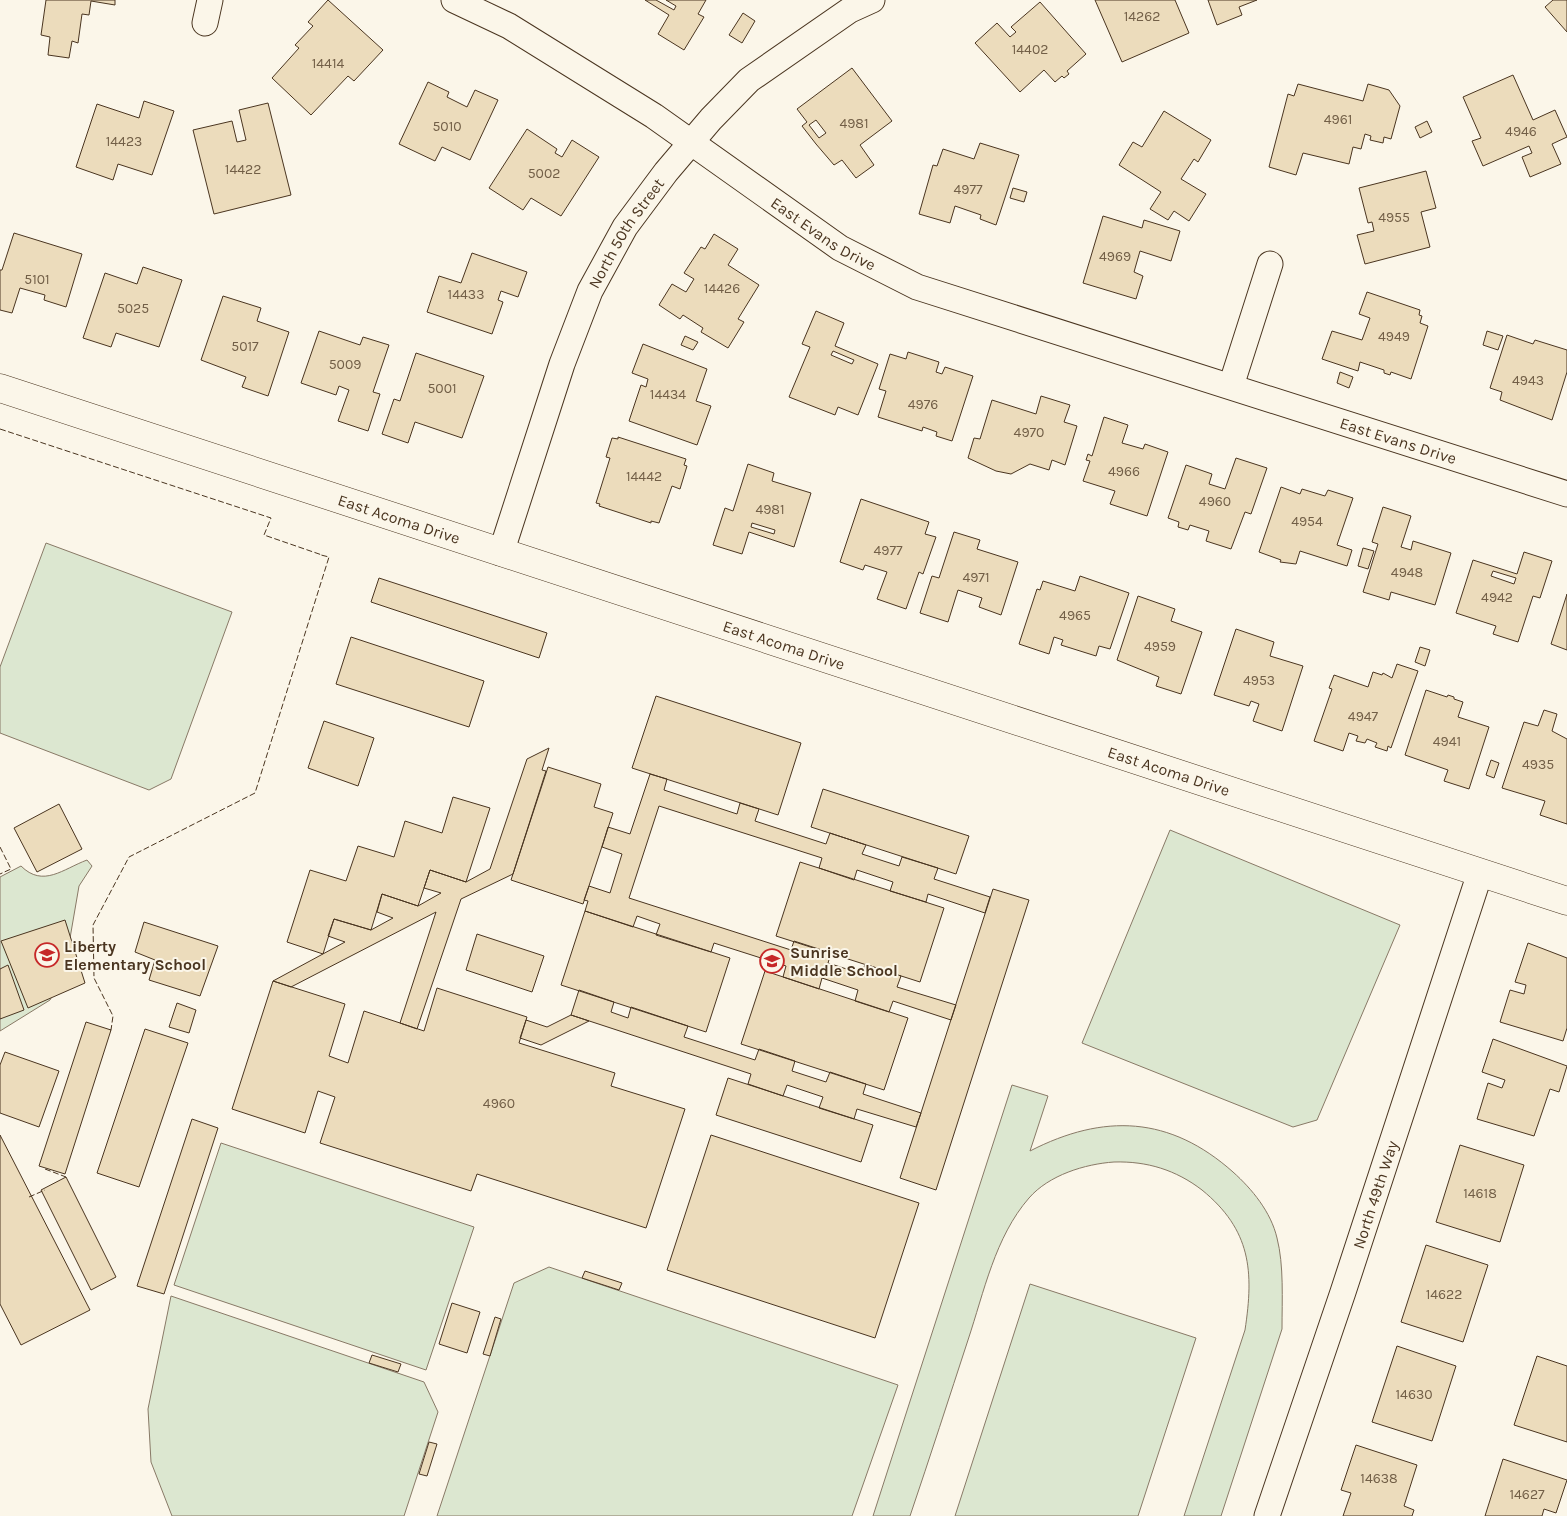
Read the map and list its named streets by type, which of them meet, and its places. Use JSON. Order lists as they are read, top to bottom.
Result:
{
  "streets": {
    "street": [
      "East Evans Drive",
      "North 50th Street",
      "East Acoma Drive",
      "North 49th Way"
    ]
  },
  "crossings": [
    ["East Evans Drive", "North 50th Street"],
    ["North 50th Street", "East Acoma Drive"],
    ["East Acoma Drive", "North 49th Way"]
  ],
  "places": {
    "school or university": ["Liberty Elementary School", "Sunrise Middle School"]
  },
  "house_numbers": [
    "14262",
    "14402",
    "14414",
    "4961",
    "4981",
    "5010",
    "4946",
    "14423",
    "14422",
    "5002",
    "4977",
    "4955",
    "4969",
    "5101",
    "14426",
    "14433",
    "5025",
    "4949",
    "5017",
    "5009",
    "4943",
    "5001",
    "14434",
    "4976",
    "4970",
    "4966",
    "14442",
    "4960",
    "4981",
    "4954",
    "4977",
    "4948",
    "4971",
    "4942",
    "4965",
    "4959",
    "4953",
    "4947",
    "4941",
    "4935",
    "4960",
    "14618",
    "14622",
    "14630",
    "14638",
    "14627"
  ]
}
